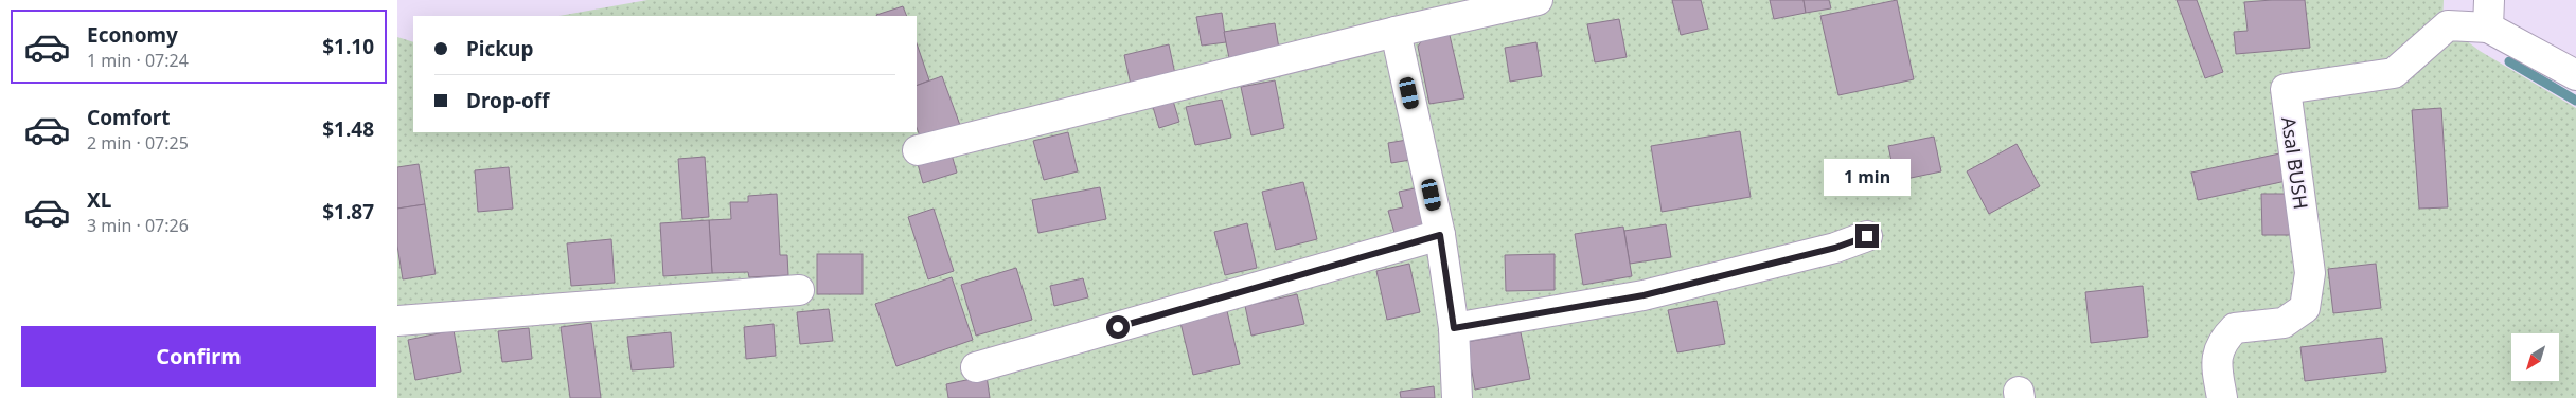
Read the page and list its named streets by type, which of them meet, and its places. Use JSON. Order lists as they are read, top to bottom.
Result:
{
  "streets": {
    "street": ["Asal BUSH"]
  },
  "north": "bottom left",
  "page": {
    "list": [
      {
        "name": "Economy",
        "note": "1 min · 07:24",
        "value": "$1.10"
      },
      {
        "name": "Comfort",
        "note": "2 min · 07:25",
        "value": "$1.48"
      },
      {
        "name": "XL",
        "note": "3 min · 07:26",
        "value": "$1.87"
      }
    ],
    "banner": ["Pickup", "Drop-off"],
    "bubble": "1 min",
    "buttons": "Confirm"
  }
}
